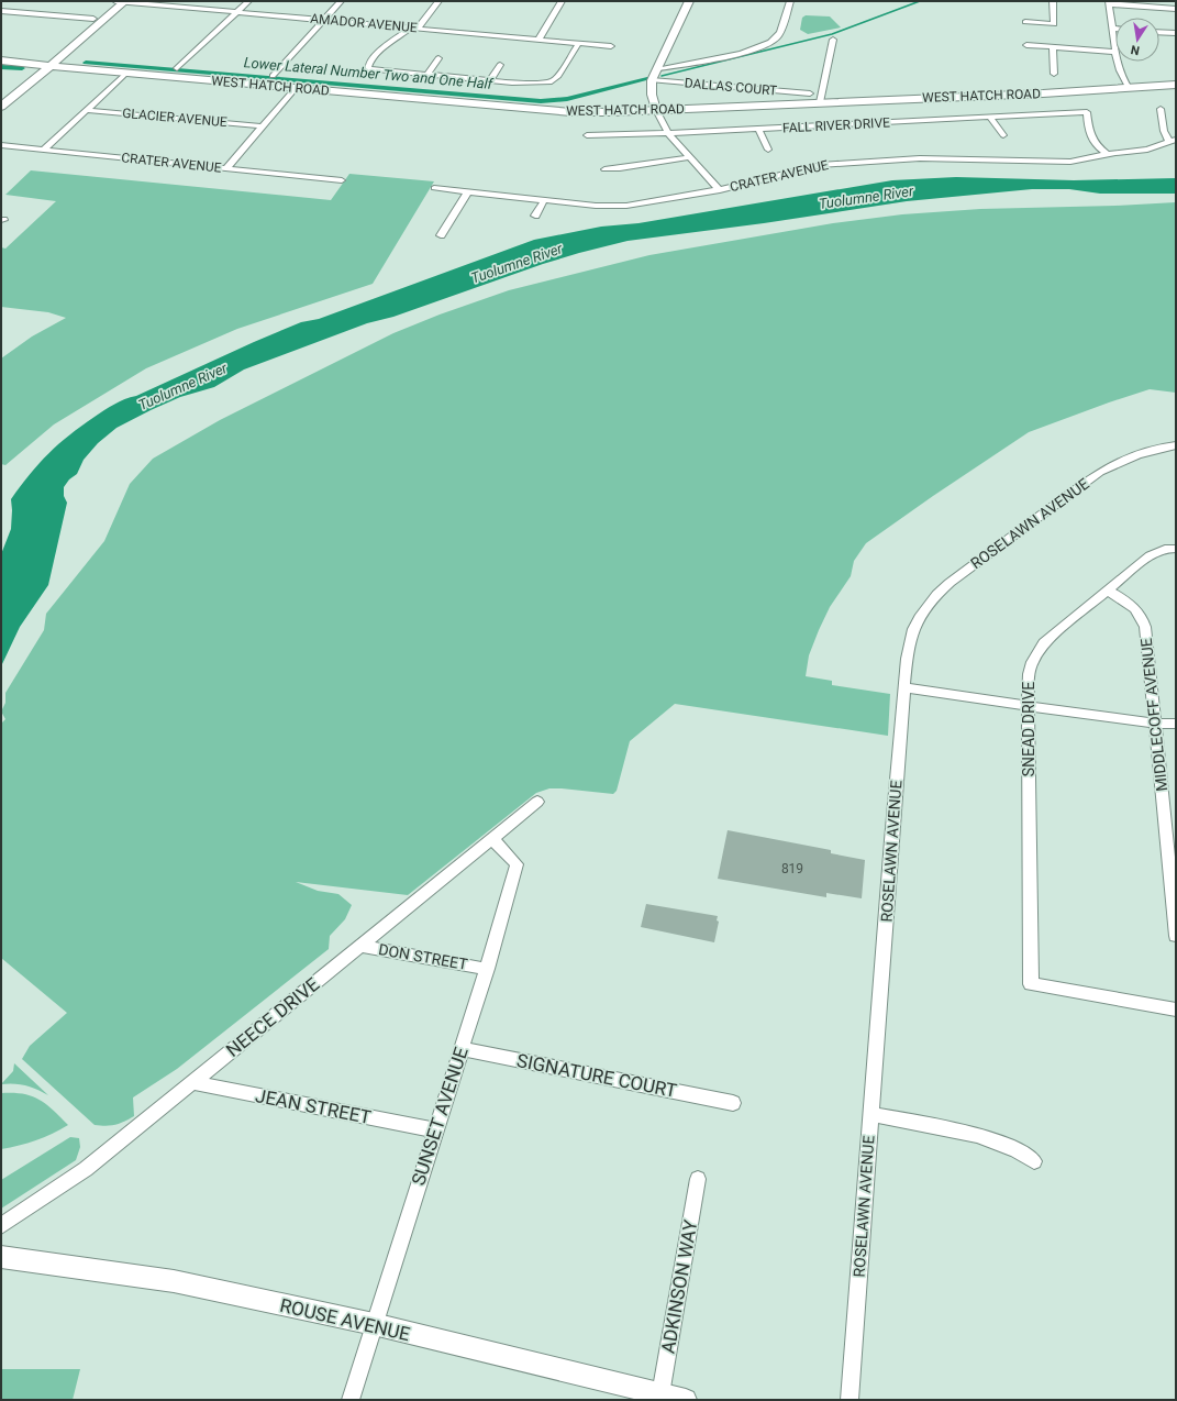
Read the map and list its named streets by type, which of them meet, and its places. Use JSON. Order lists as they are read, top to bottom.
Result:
{
  "streets": {
    "main road": ["WEST HATCH ROAD"],
    "street": [
      "AMADOR AVENUE",
      "DALLAS COURT",
      "GLACIER AVENUE",
      "FALL RIVER DRIVE",
      "CRATER AVENUE",
      "ROSELAWN AVENUE",
      "MIDDLECOFF AVENUE",
      "SNEAD DRIVE",
      "DON STREET",
      "NEECE DRIVE",
      "SIGNATURE COURT",
      "JEAN STREET",
      "SUNSET AVENUE",
      "ADKINSON WAY",
      "ROUSE AVENUE"
    ]
  },
  "crossings": [
    ["FALL RIVER DRIVE", "CRATER AVENUE"],
    ["MIDDLECOFF AVENUE", "SNEAD DRIVE"],
    ["DON STREET", "NEECE DRIVE"],
    ["DON STREET", "SUNSET AVENUE"],
    ["NEECE DRIVE", "JEAN STREET"],
    ["NEECE DRIVE", "SUNSET AVENUE"],
    ["SIGNATURE COURT", "SUNSET AVENUE"],
    ["JEAN STREET", "SUNSET AVENUE"],
    ["SUNSET AVENUE", "ROUSE AVENUE"],
    ["ADKINSON WAY", "ROUSE AVENUE"]
  ],
  "water": ["Lower Lateral Number Two and One Half", "Tuolumne River"],
  "house_numbers": ["819"],
  "north": "bottom"
}
